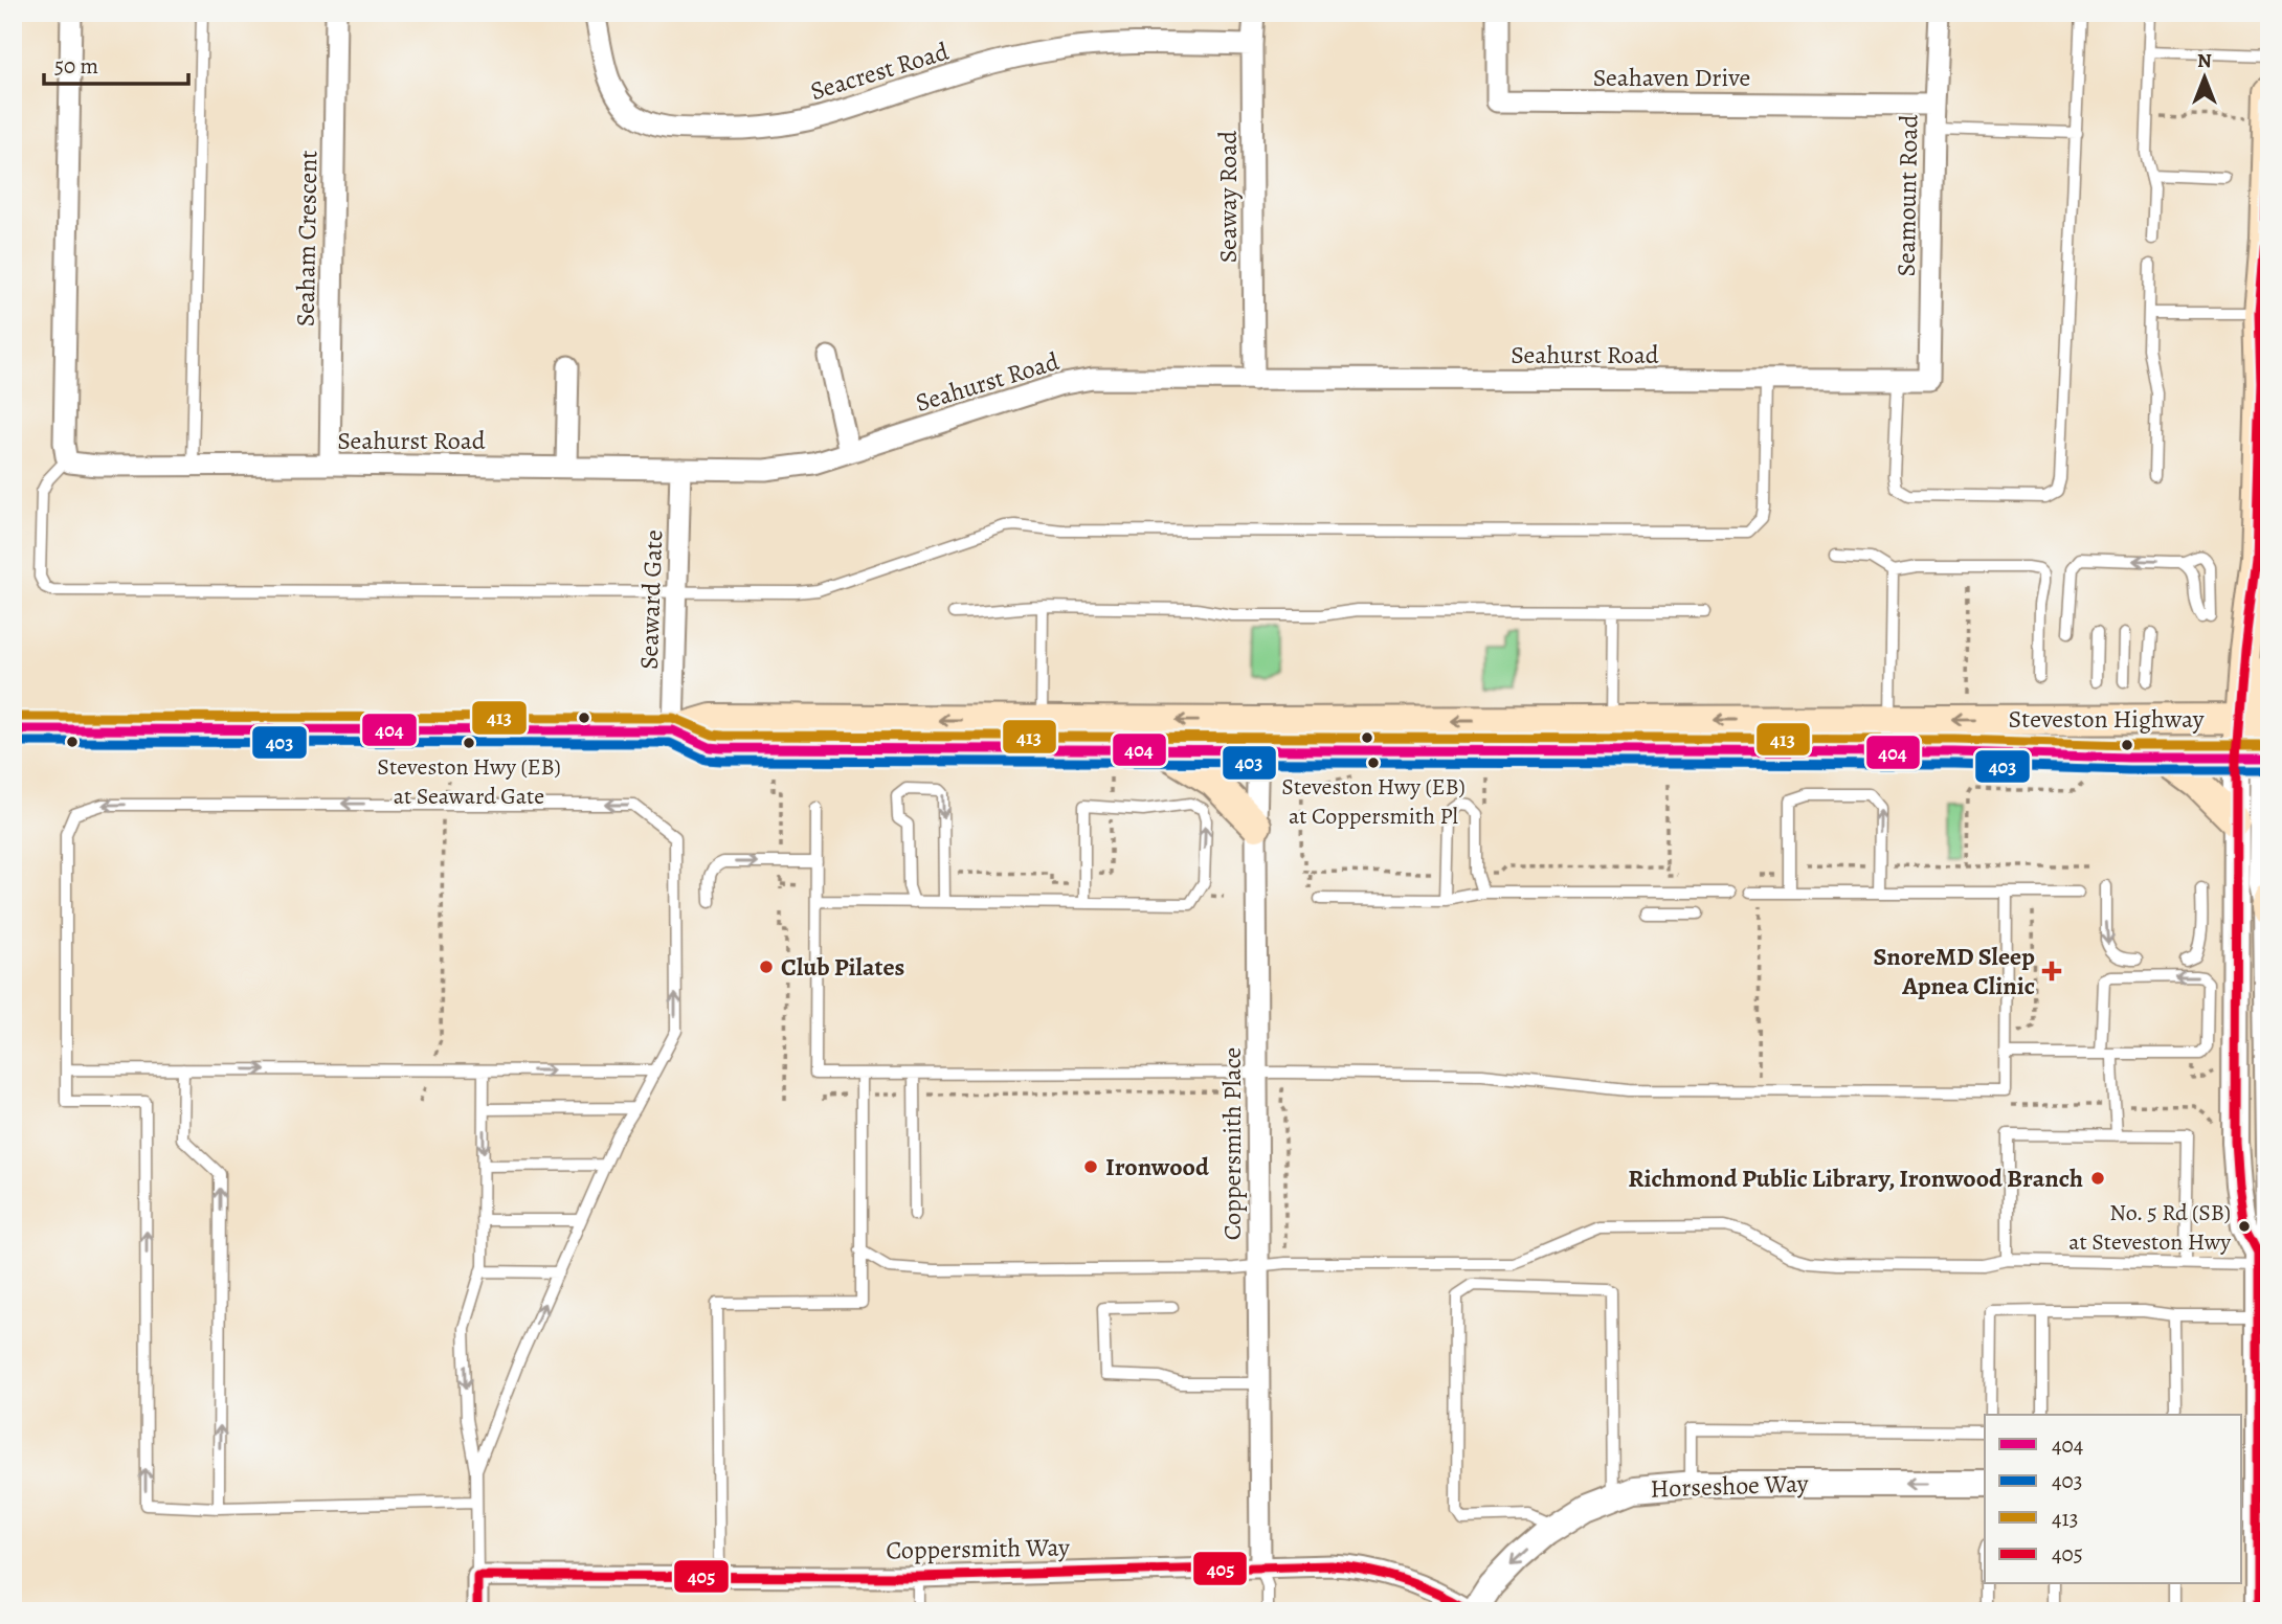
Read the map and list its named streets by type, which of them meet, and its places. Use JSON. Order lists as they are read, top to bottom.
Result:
{
  "streets": {
    "main road": ["Steveston Highway"],
    "street": [
      "Seacrest Road",
      "Seahaven Drive",
      "Seamount Road",
      "Seaway Road",
      "Seaham Crescent",
      "Seahurst Road",
      "Seaward Gate",
      "Coppersmith Place",
      "Horseshoe Way",
      "Coppersmith Way"
    ]
  },
  "crossings": [
    ["Seacrest Road", "Seaway Road"],
    ["Seahaven Drive", "Seamount Road"],
    ["Seamount Road", "Seahurst Road"],
    ["Seaway Road", "Seahurst Road"],
    ["Seaham Crescent", "Seahurst Road"],
    ["Seahurst Road", "Seaward Gate"],
    ["Seaward Gate", "Steveston Highway"],
    ["Steveston Highway", "Coppersmith Place"],
    ["Coppersmith Place", "Coppersmith Way"],
    ["Horseshoe Way", "Coppersmith Way"]
  ],
  "one_way": ["Horseshoe Way"],
  "places": {
    "other": [
      "Steveston Hwy (EB) at Seaward Gate",
      "Steveston Hwy (EB) at Coppersmith Pl",
      "Club Pilates",
      "Ironwood",
      "Richmond Public Library, Ironwood Branch",
      "No. 5 Rd (SB) at Steveston Hwy"
    ],
    "health": ["SnoreMD Sleep Apnea Clinic"]
  },
  "lines": [
    "transit line 405",
    "transit line 413",
    "transit line 404",
    "transit line 403"
  ],
  "legend": [
    "404",
    "403",
    "413",
    "405"
  ],
  "scale_bar": "50 m",
  "north": "top"
}
